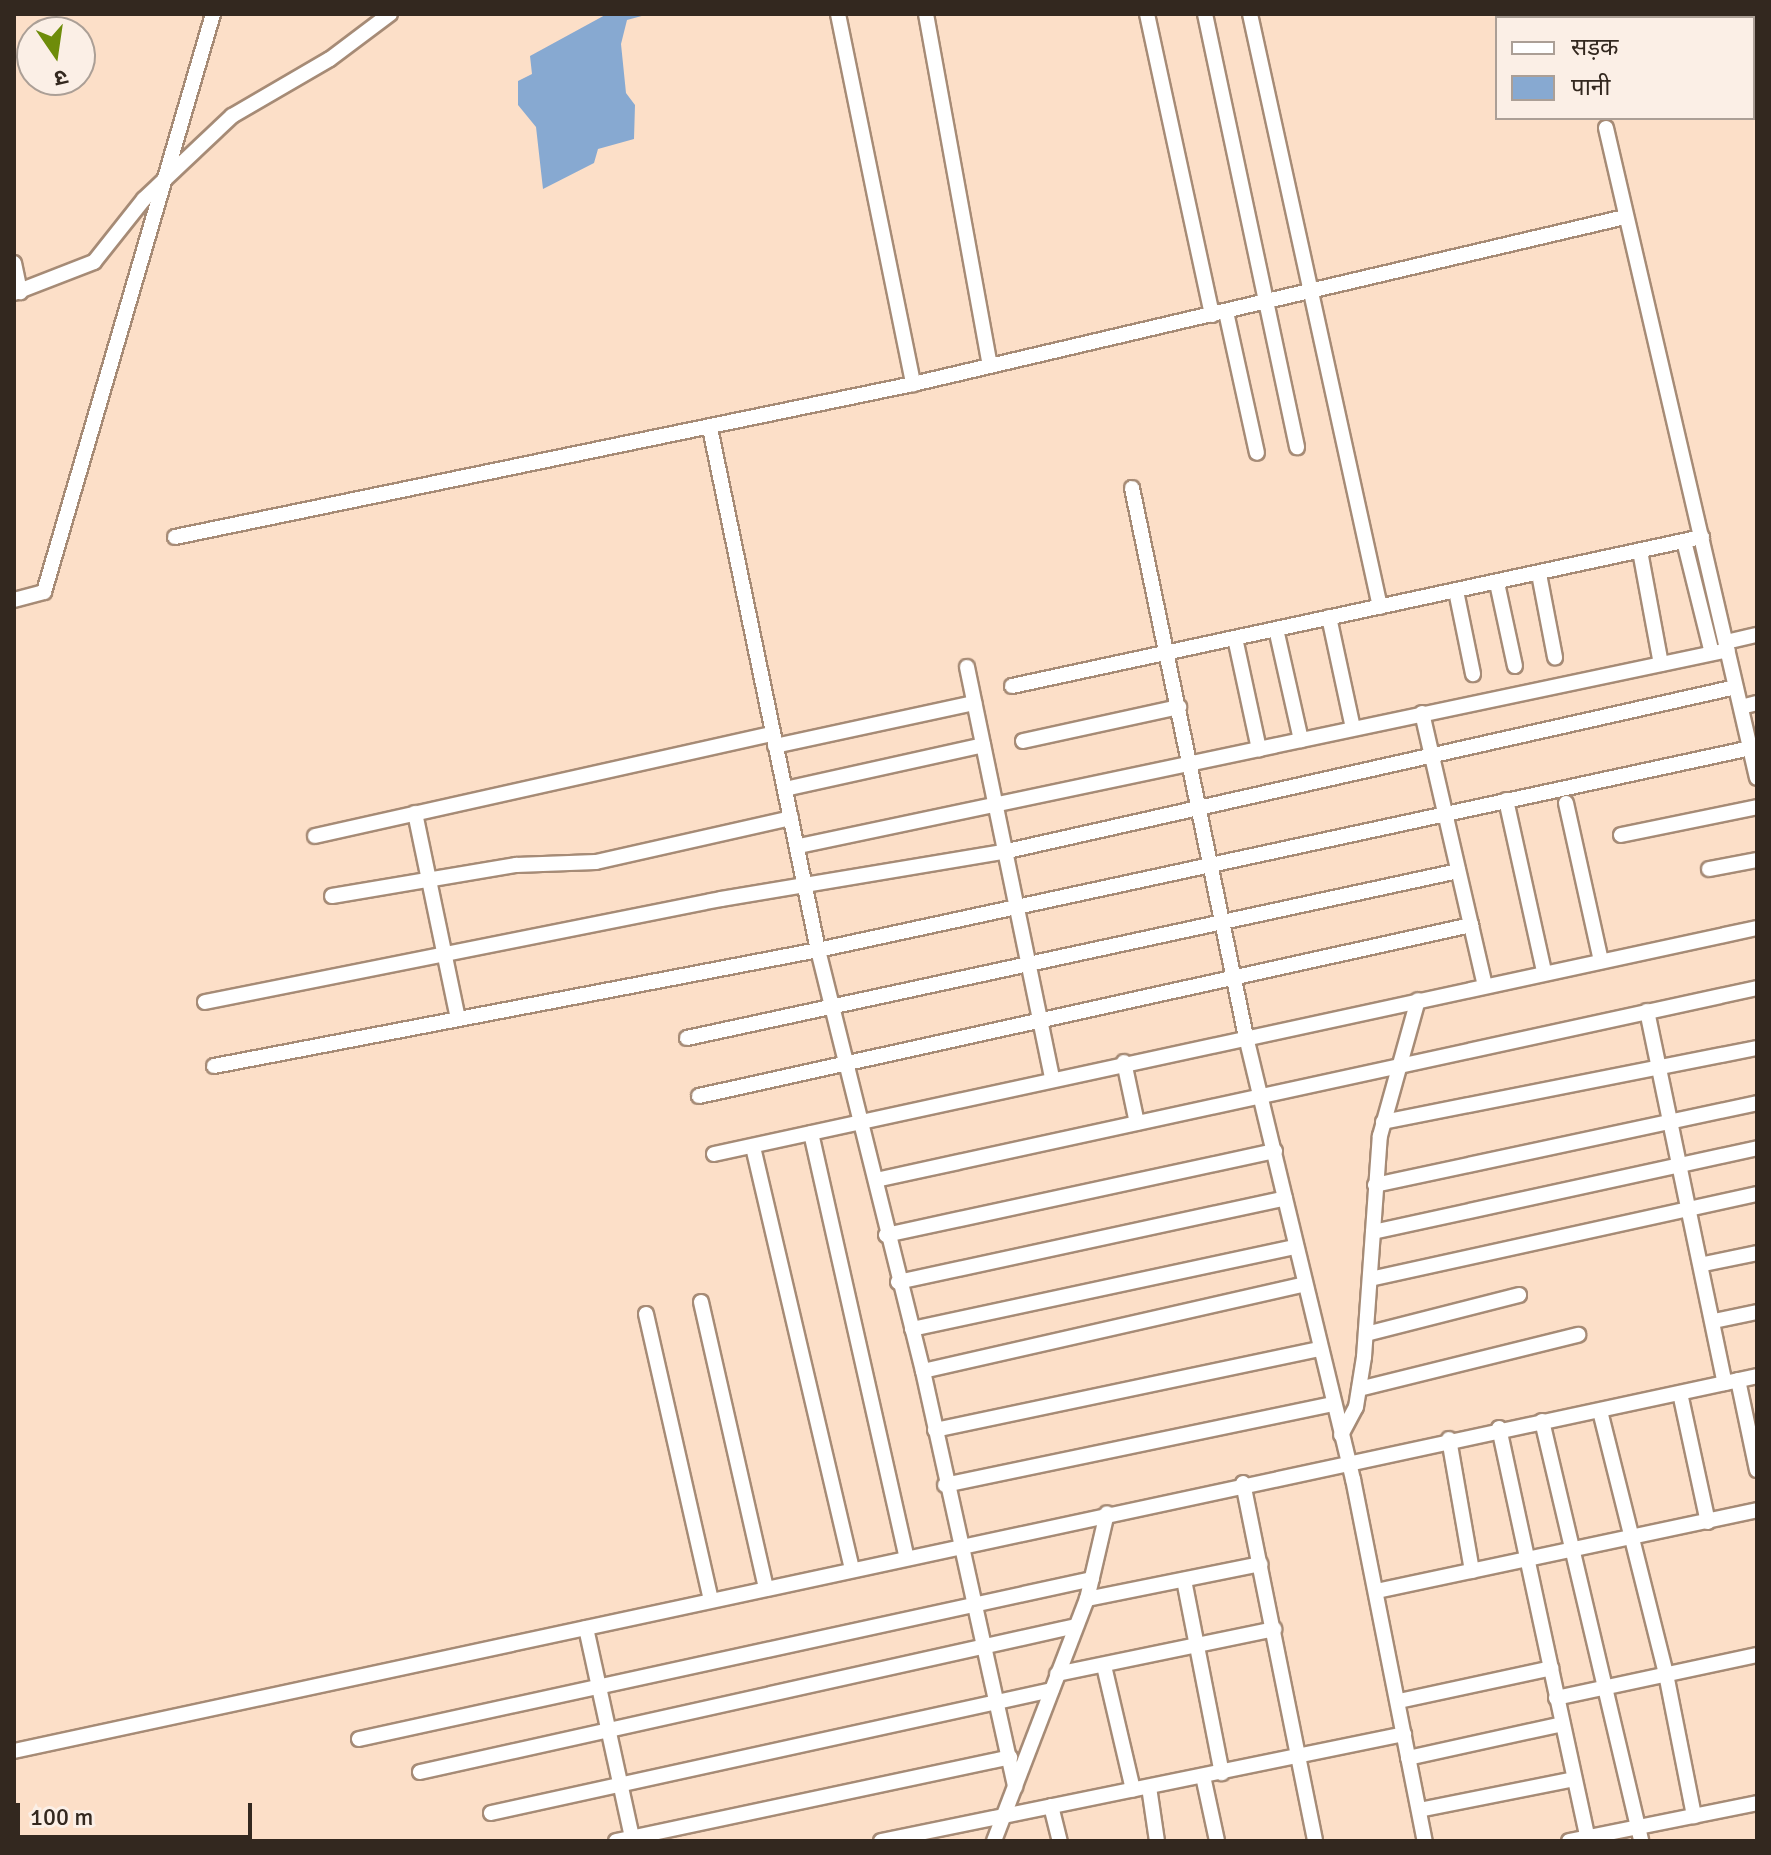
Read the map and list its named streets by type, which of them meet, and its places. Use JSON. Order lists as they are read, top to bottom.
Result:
{
  "legend": ["सड़क", "पानी"],
  "scale_bar": "100 m",
  "north": "bottom"
}
